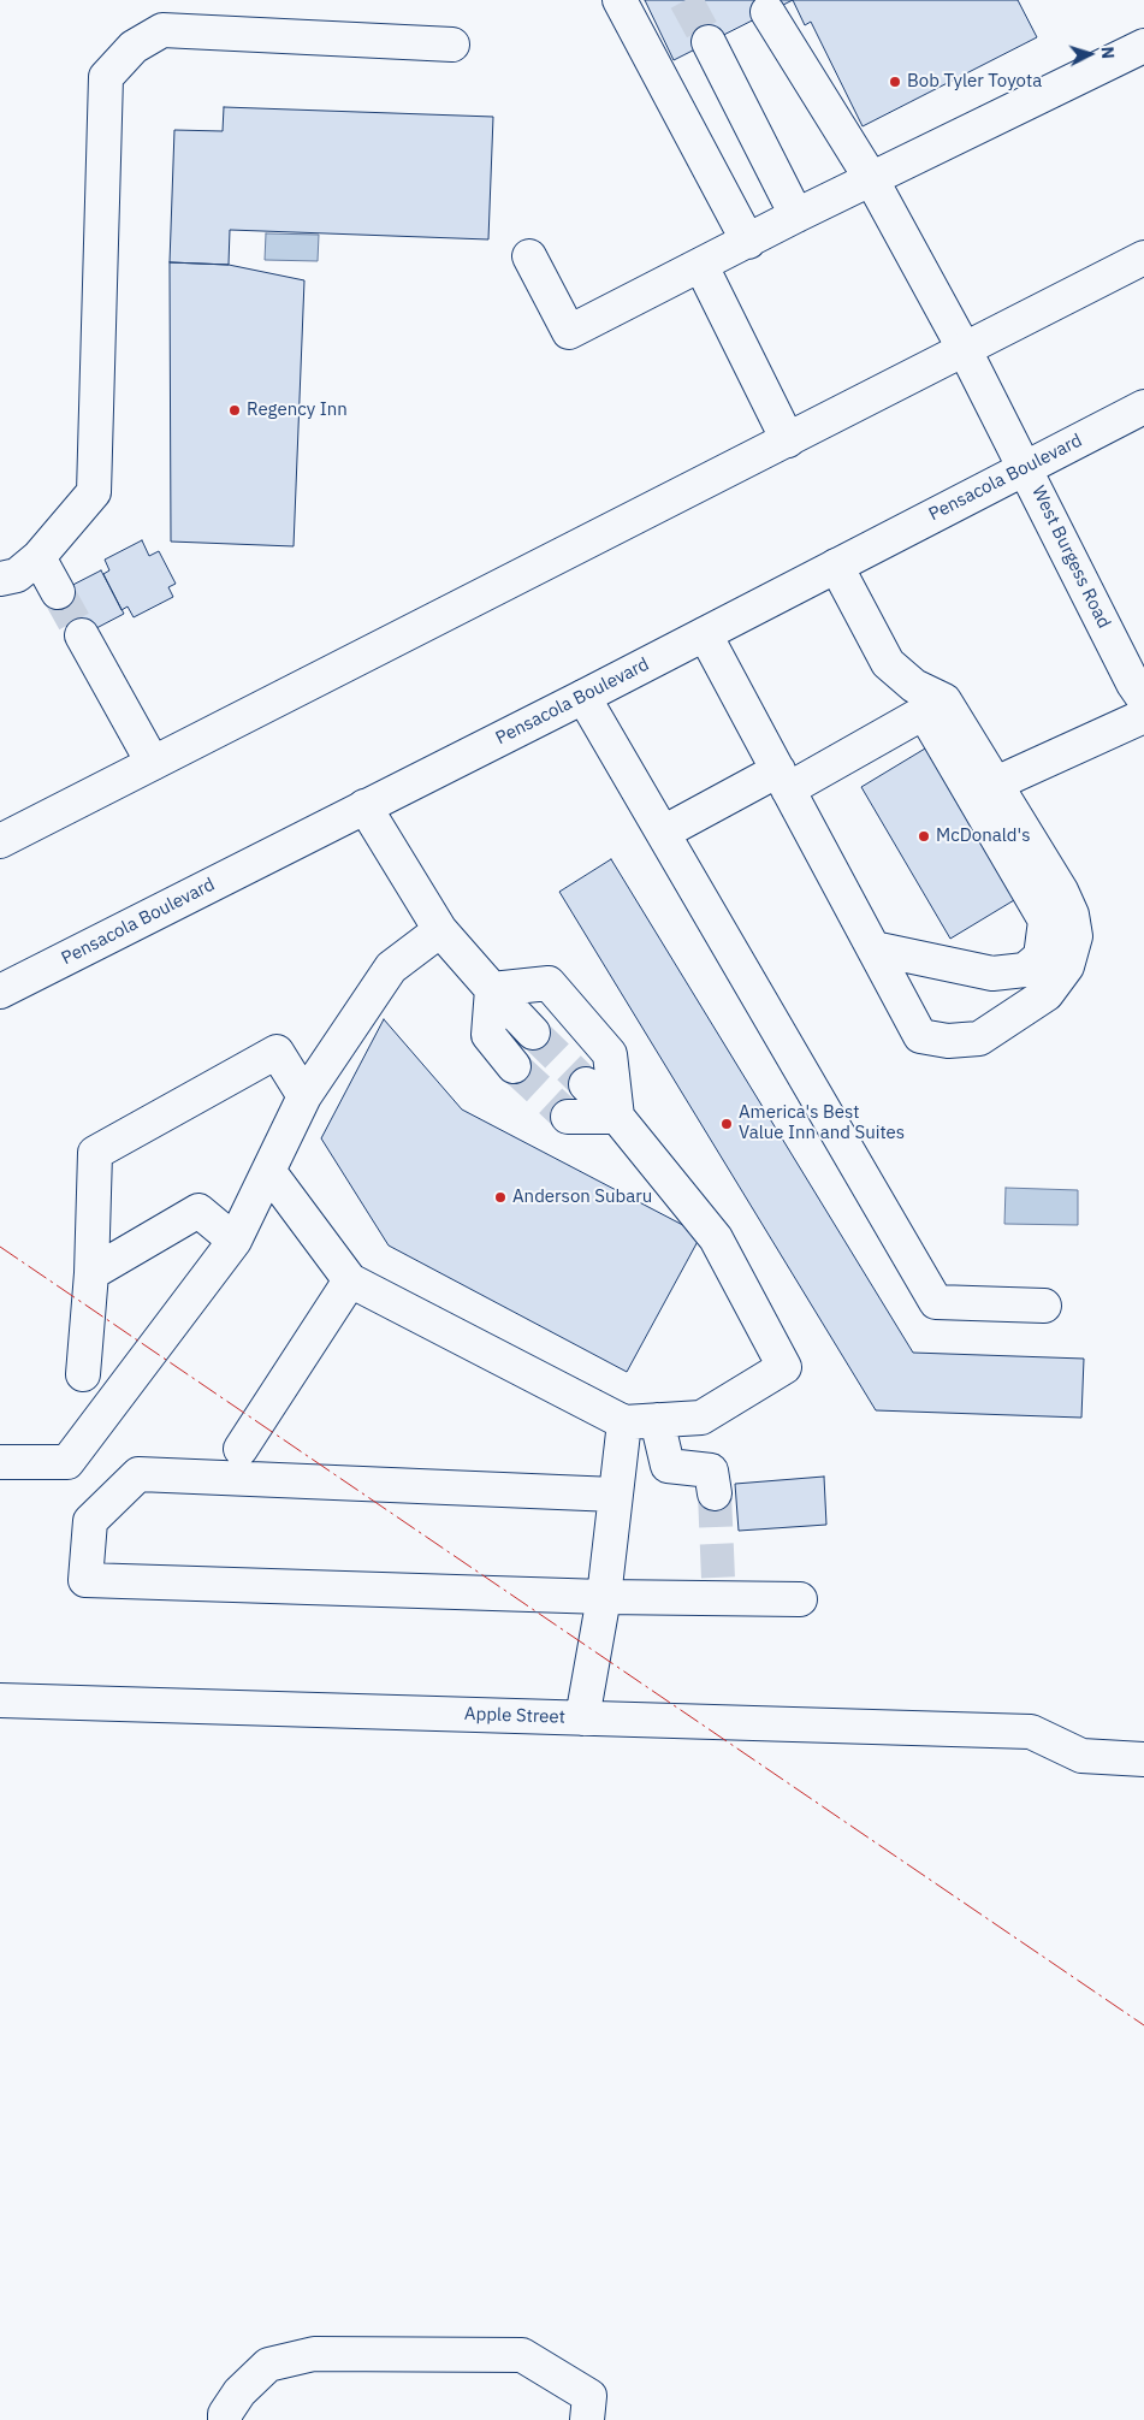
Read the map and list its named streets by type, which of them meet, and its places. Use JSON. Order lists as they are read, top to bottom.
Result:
{
  "streets": {
    "main road": ["Pensacola Boulevard", "West Burgess Road", "Apple Street"]
  },
  "crossings": [
    ["Pensacola Boulevard", "West Burgess Road"]
  ],
  "places": [
    "Bob Tyler Toyota",
    "Regency Inn",
    "McDonald's",
    "America's Best Value Inn and Suites",
    "Anderson Subaru"
  ],
  "north": "right"
}
